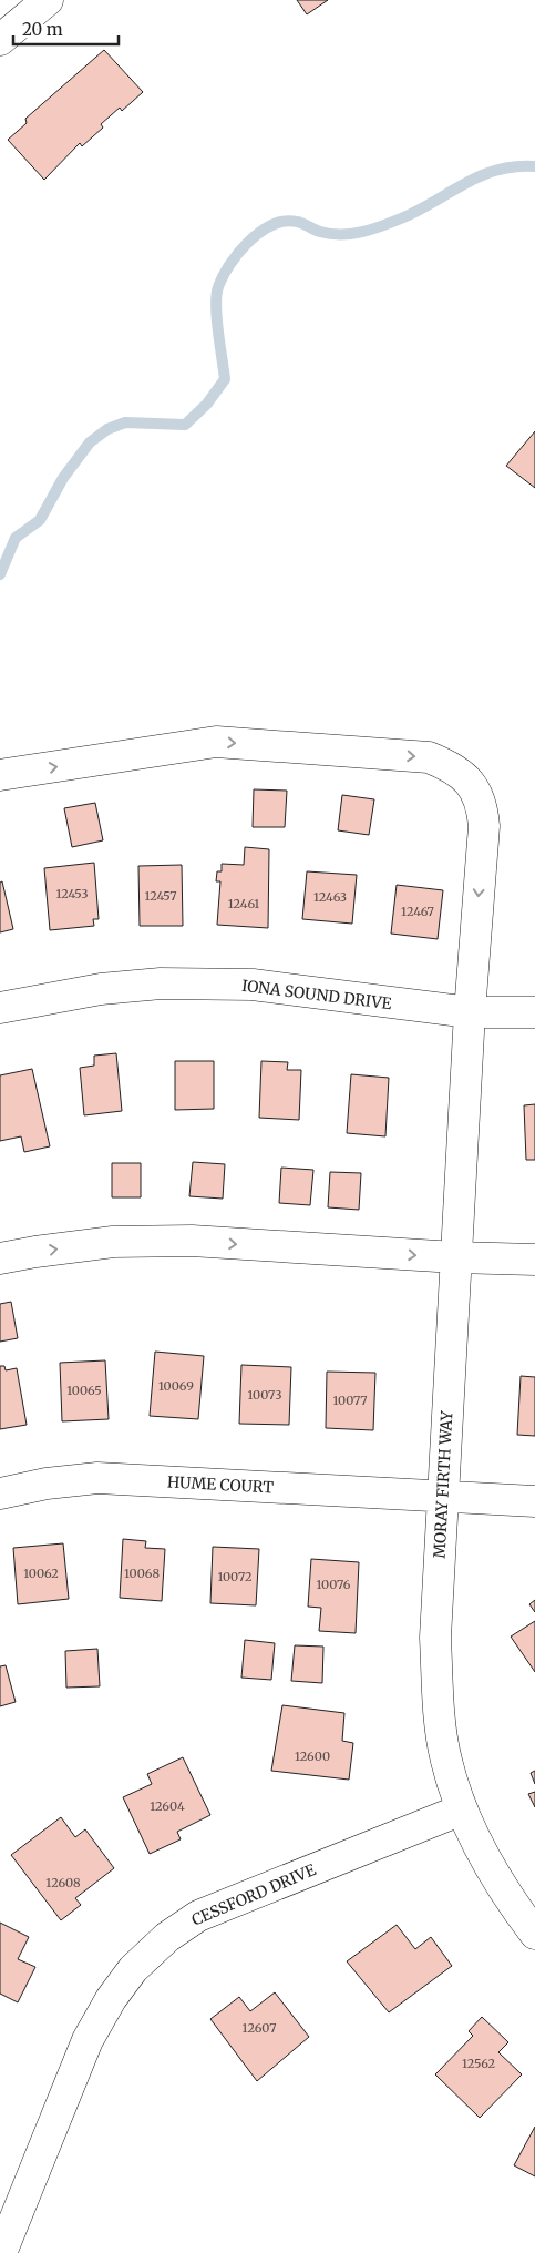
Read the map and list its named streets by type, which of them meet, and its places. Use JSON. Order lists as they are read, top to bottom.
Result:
{
  "streets": {
    "street": [
      "IONA SOUND DRIVE",
      "HUME COURT",
      "MORAY FIRTH WAY",
      "CESSFORD DRIVE"
    ]
  },
  "crossings": [
    ["IONA SOUND DRIVE", "MORAY FIRTH WAY"],
    ["HUME COURT", "MORAY FIRTH WAY"],
    ["MORAY FIRTH WAY", "CESSFORD DRIVE"]
  ],
  "house_numbers": [
    "12453",
    "12457",
    "12463",
    "12461",
    "12467",
    "10069",
    "10065",
    "10073",
    "10077",
    "10062",
    "10068",
    "10072",
    "10076",
    "12600",
    "12604",
    "12608",
    "12607",
    "12562"
  ],
  "scale_bar": "20 m"
}
